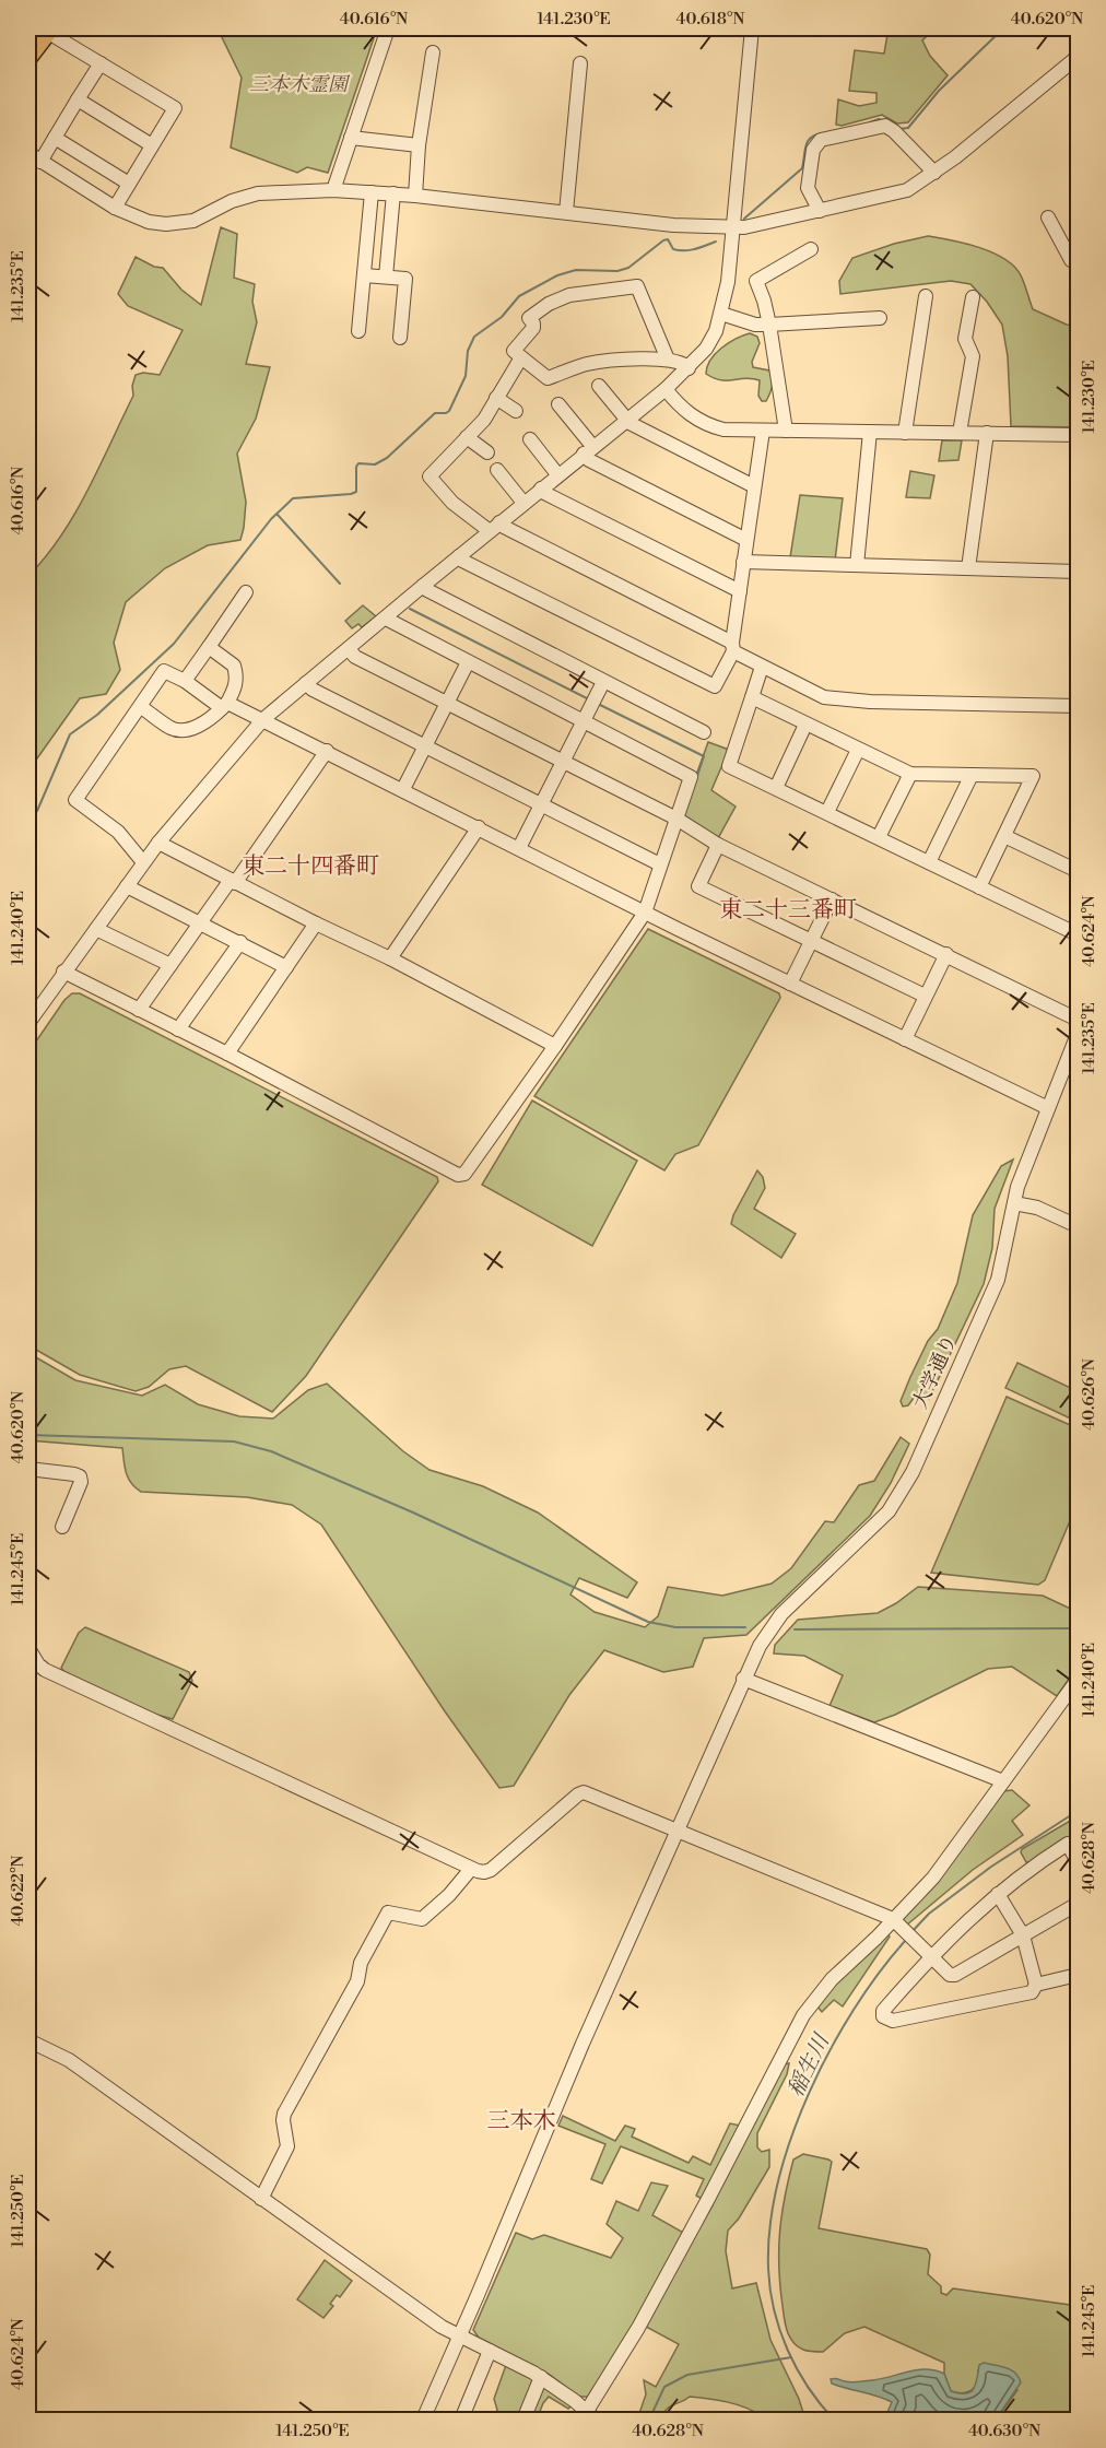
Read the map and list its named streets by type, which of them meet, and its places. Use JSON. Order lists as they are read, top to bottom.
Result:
{
  "streets": {
    "street": ["大学通り"]
  },
  "districts": ["東二十四番町", "東二十三番町", "三本木"],
  "water": ["稲生川"],
  "parks": ["三本木霊園"],
  "coordinates": [
    "40.616°N",
    "141.230°E",
    "40.618°N",
    "40.620°N",
    "141.235°E",
    "141.240°E",
    "40.624°N",
    "40.626°N",
    "141.245°E",
    "40.628°N",
    "40.622°N",
    "141.250°E",
    "40.630°N"
  ]
}
